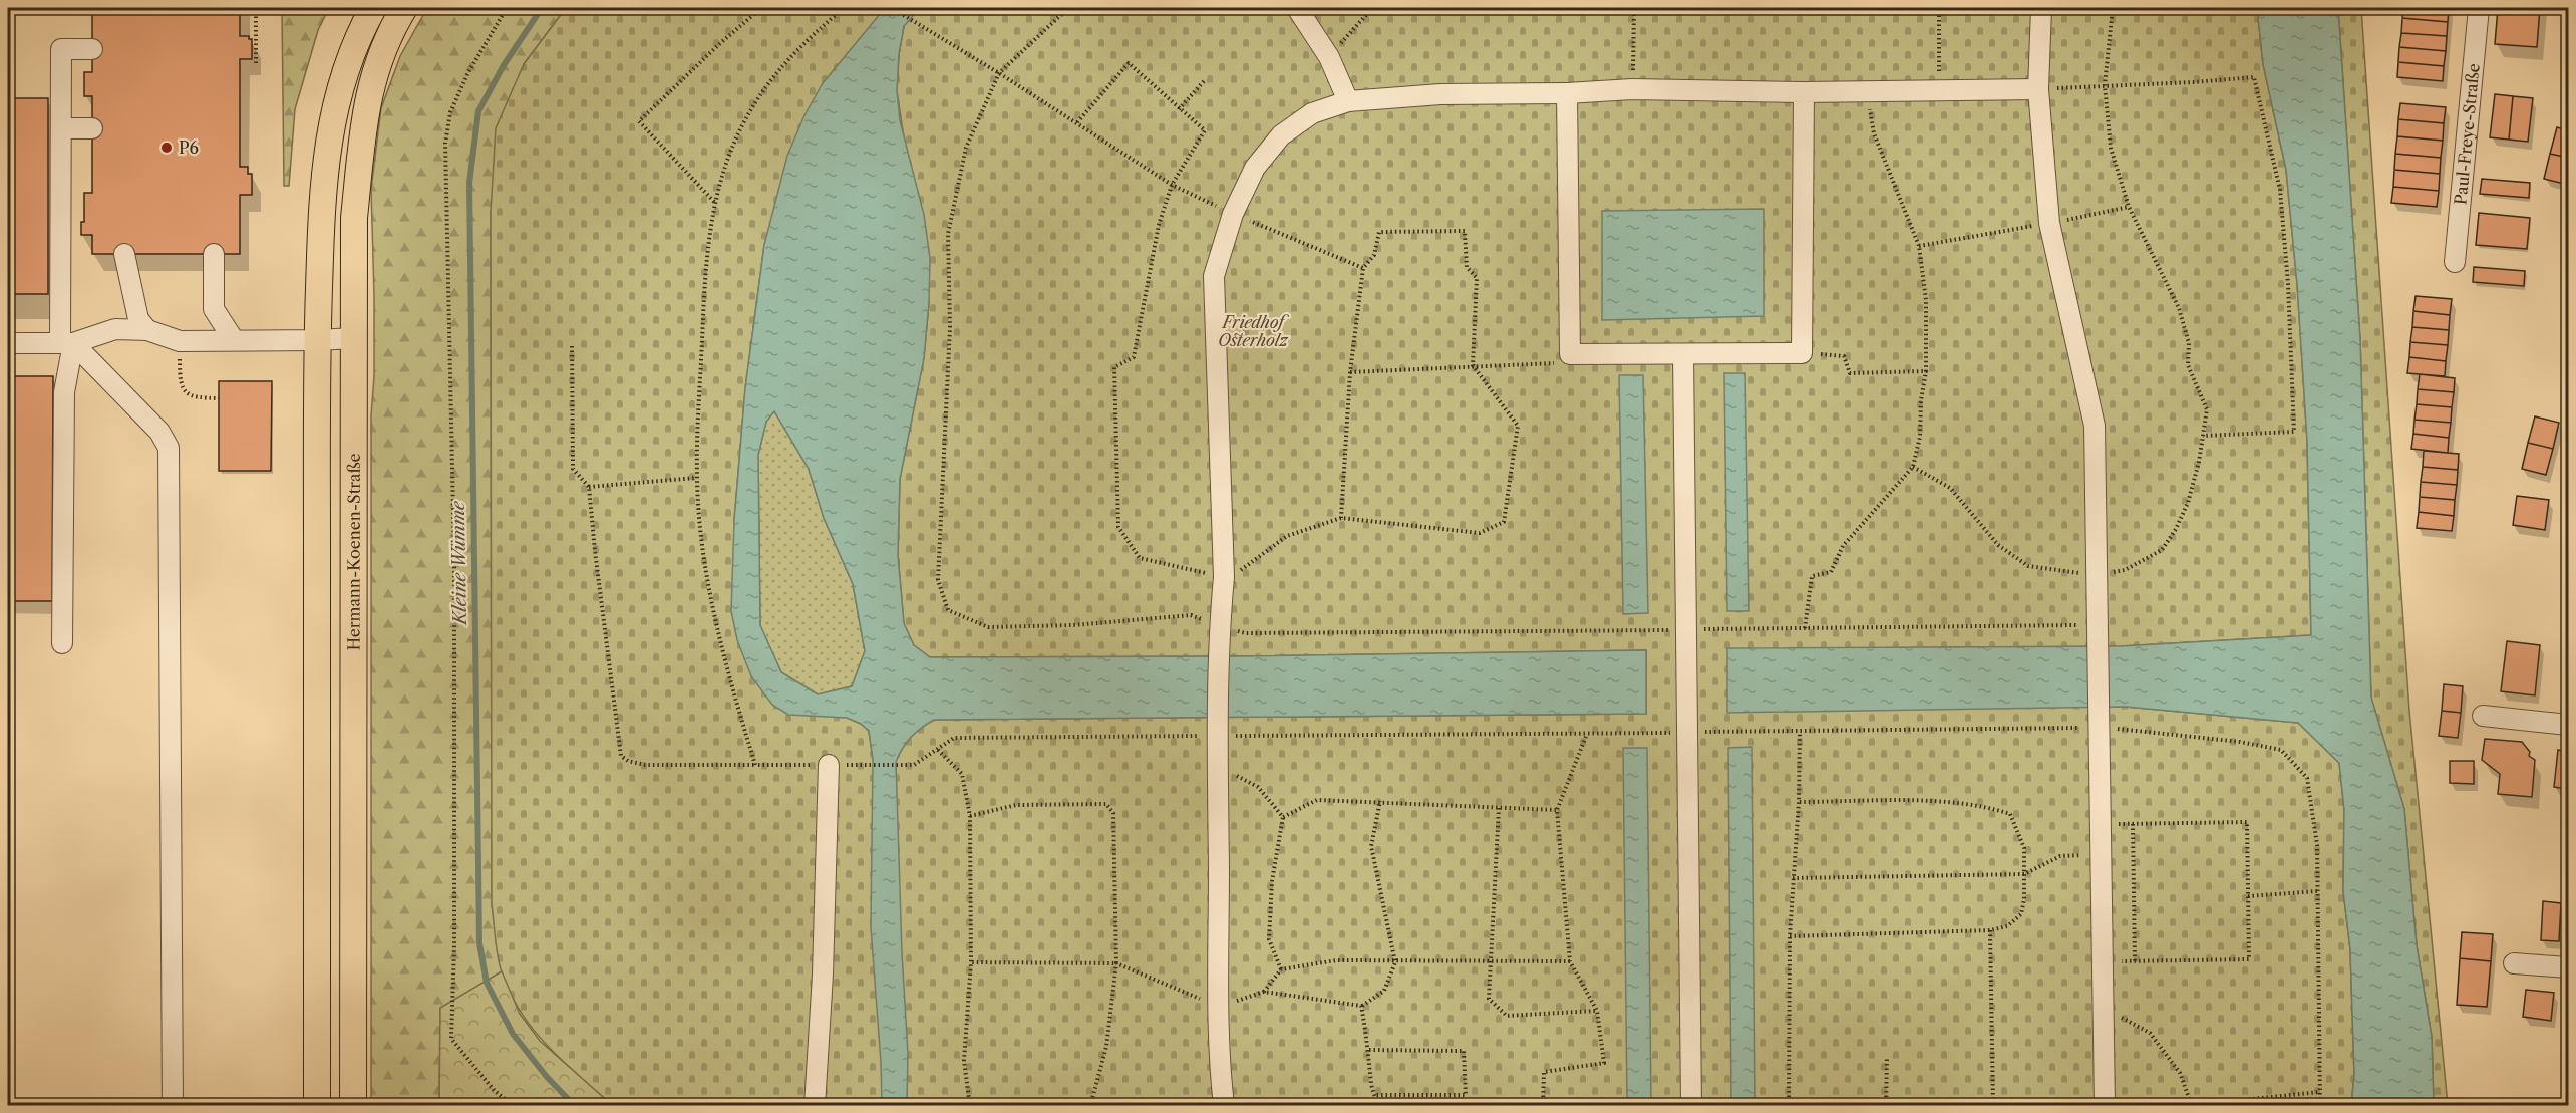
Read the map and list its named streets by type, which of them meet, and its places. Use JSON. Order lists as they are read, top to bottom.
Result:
{
  "streets": {
    "main road": ["Hermann-Koenen-Straße"],
    "street": ["Paul-Freye-Straße"]
  },
  "water": ["Kleine Wümme"],
  "parks": ["Friedhof Osterholz"],
  "places": ["P6"]
}
